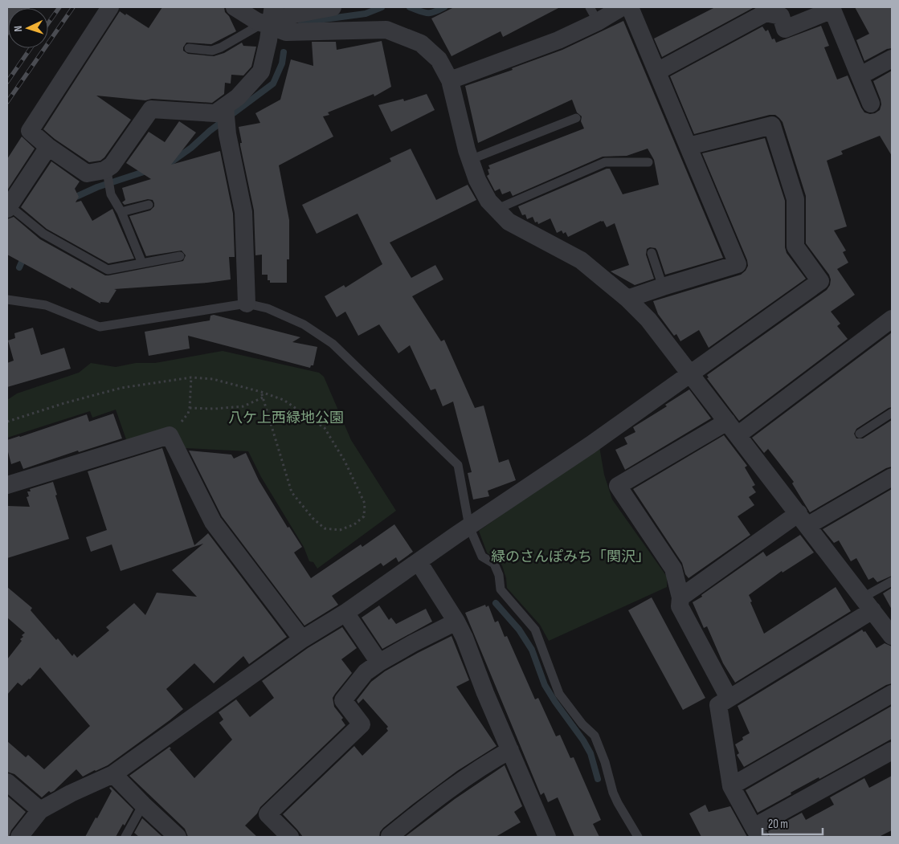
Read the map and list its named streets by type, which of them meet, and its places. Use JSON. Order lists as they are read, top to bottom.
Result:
{
  "parks": ["八ケ上西緑地公園", "緑のさんぽみち「関沢」"],
  "scale_bar": "20 m",
  "north": "left"
}
